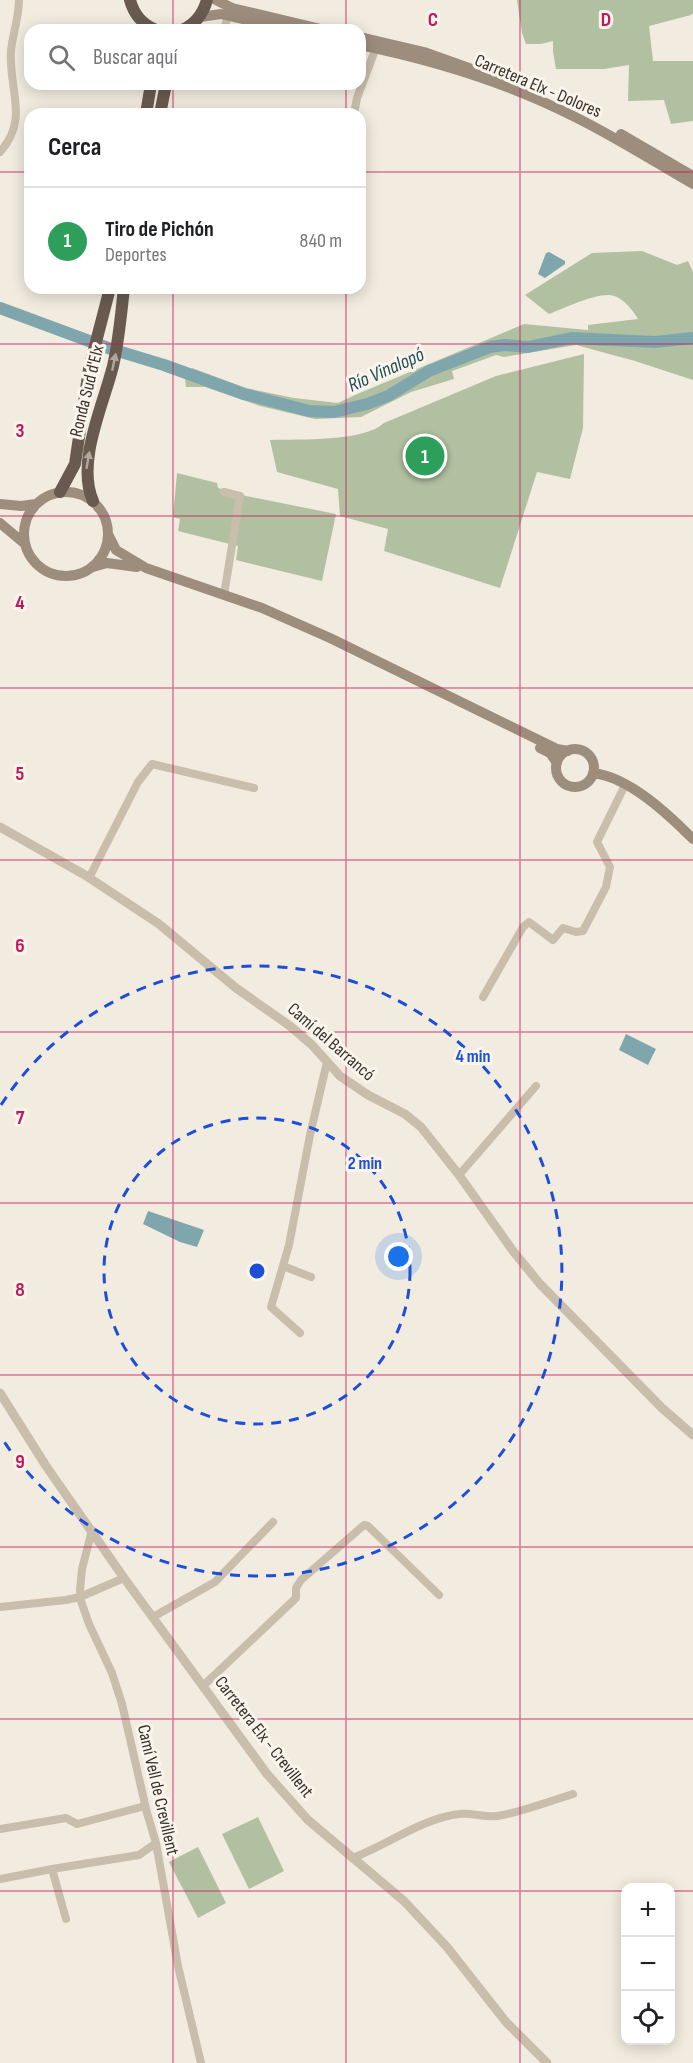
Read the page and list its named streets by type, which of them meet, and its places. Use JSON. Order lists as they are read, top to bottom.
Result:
{
  "streets": {
    "highway": ["Ronda Sud d'Elx"],
    "main road": ["Carretera Elx - Dolores"],
    "street": ["Camí del Barrancó", "Carretera Elx - Crevillent", "Camí Vell de Crevillent"]
  },
  "crossings": [
    ["Carretera Elx - Crevillent", "Camí Vell de Crevillent"]
  ],
  "water": ["Río Vinalopó"],
  "page": {
    "search": "Buscar aquí",
    "heading": "Cerca",
    "list": [
      {
        "mark": "1",
        "name": "Tiro de Pichón",
        "note": "Deportes",
        "value": "840 m"
      }
    ],
    "pins": "1",
    "map_buttons": ["+", "−"]
  },
  "grid": {
    "columns": ["C", "D"],
    "rows": [
      "3",
      "4",
      "5",
      "6",
      "7",
      "8",
      "9"
    ]
  },
  "rings": ["4 min", "2 min"]
}
